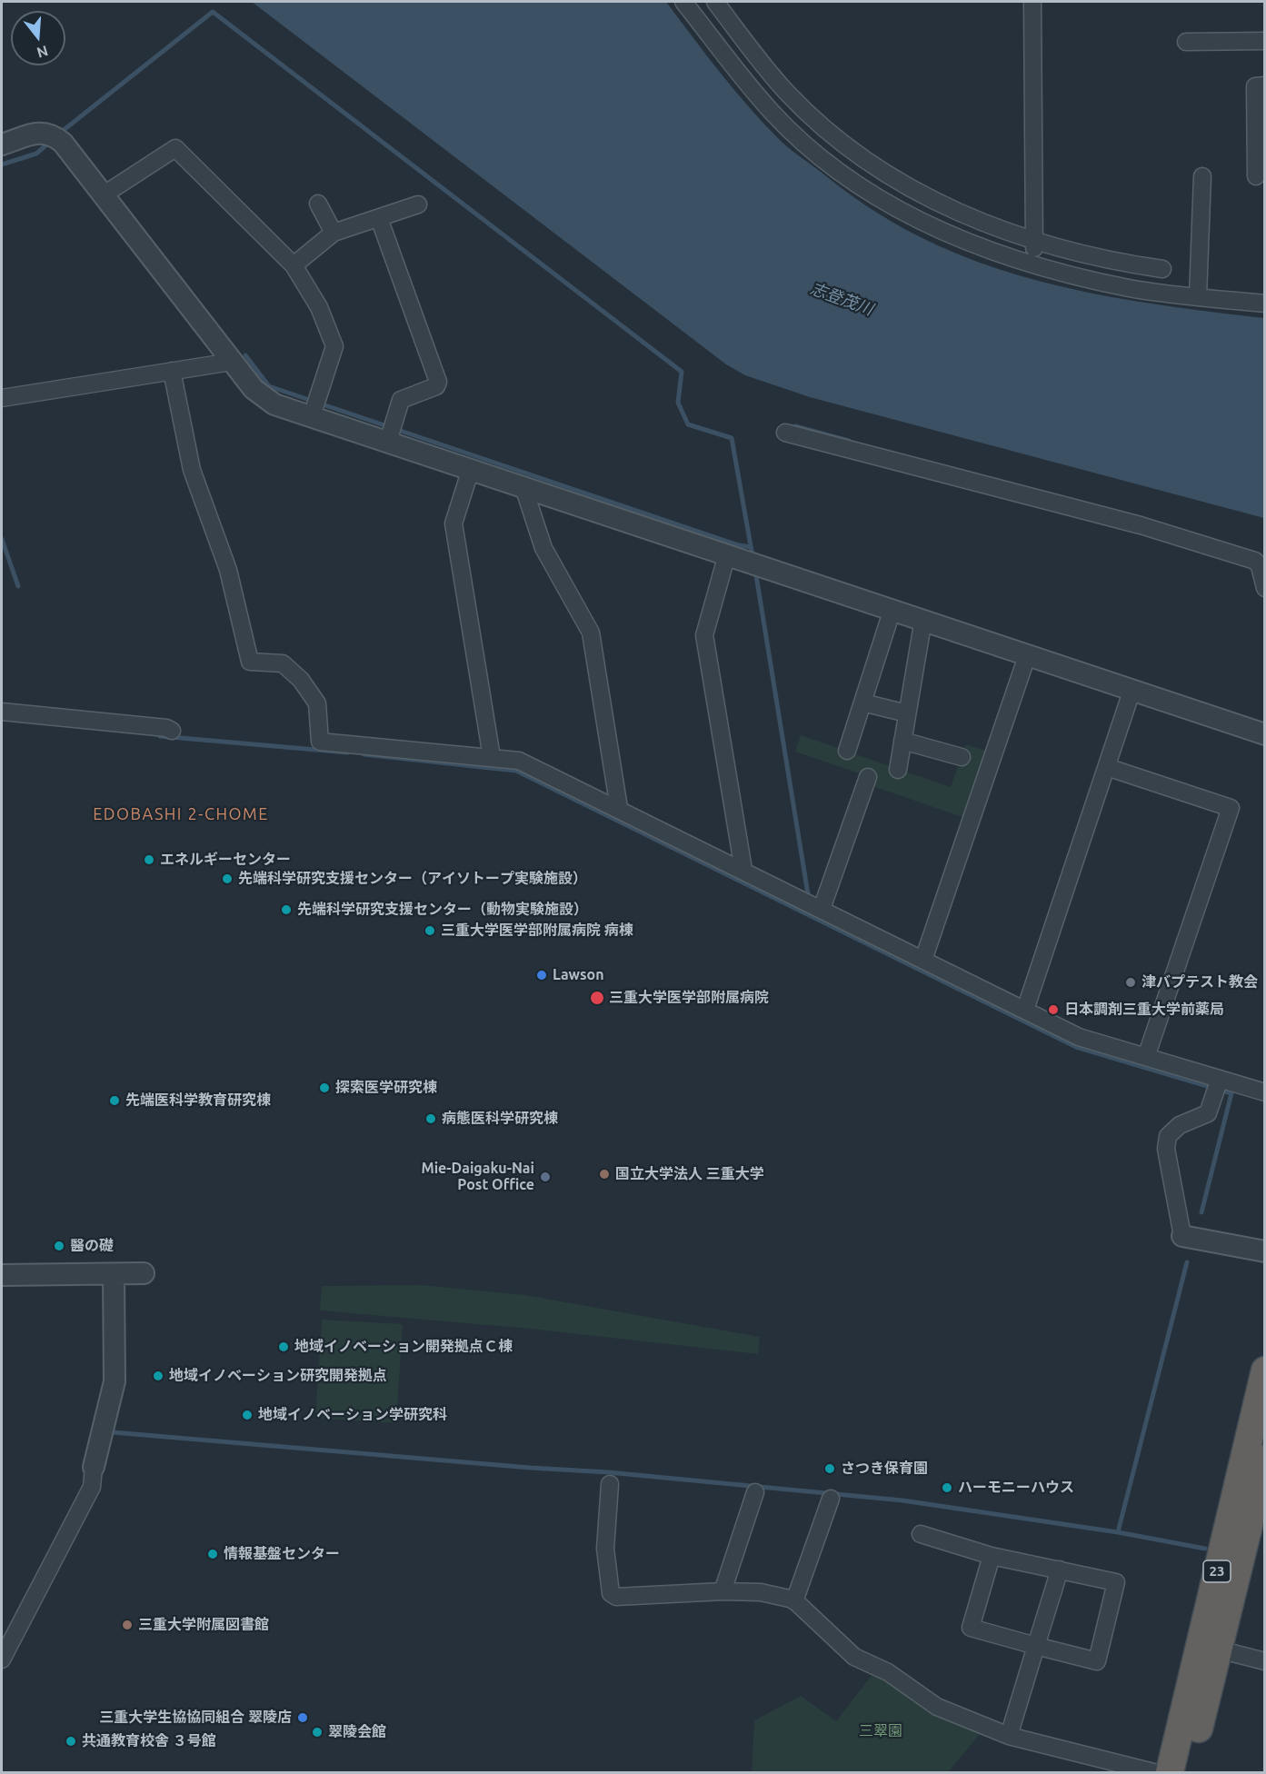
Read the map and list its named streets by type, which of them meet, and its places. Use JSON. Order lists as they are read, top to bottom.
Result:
{
  "streets": {
    "highway": ["23"]
  },
  "districts": ["EDOBASHI 2-CHOME"],
  "water": ["志登茂川"],
  "parks": ["三翠園"],
  "places": [
    "エネルギーセンター",
    "先端科学研究支援センター（アイソトープ実験施設）",
    "先端科学研究支援センター（動物実験施設）",
    "三重大学医学部附属病院 病棟",
    "Lawson",
    "津バプテスト教会",
    "三重大学医学部附属病院",
    "日本調剤三重大学前薬局",
    "探索医学研究棟",
    "先端医科学教育研究棟",
    "病態医科学研究棟",
    "国立大学法人 三重大学",
    "Mie-Daigaku-Nai Post Office",
    "醫の礎",
    "地域イノベーション開発拠点Ｃ棟",
    "地域イノベーション研究開発拠点",
    "地域イノベーション学研究科",
    "さつき保育園",
    "ハーモニーハウス",
    "情報基盤センター",
    "三重大学附属図書館",
    "三重大学生協協同組合 翠陵店",
    "翠陵会館",
    "共通教育校舎 ３号館"
  ],
  "north": "bottom"
}
